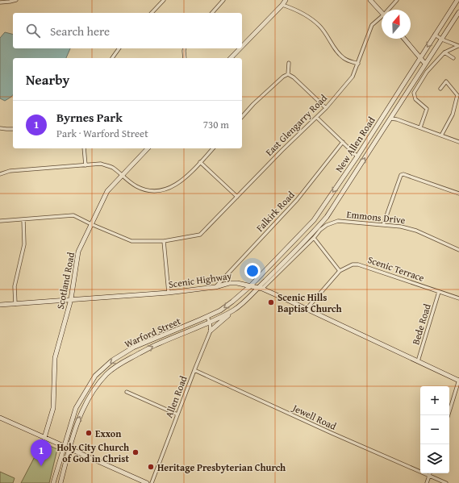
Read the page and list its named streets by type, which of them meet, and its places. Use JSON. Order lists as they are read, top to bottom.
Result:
{
  "streets": {
    "main road": [
      "New Allen Road",
      "Scenic Highway",
      "Scotland Road",
      "Warford Street"
    ],
    "street": [
      "East Glengarry Road",
      "Falkirk Road",
      "Emmons Drive",
      "Scenic Terrace",
      "Bede Road",
      "Allen Road",
      "Jewell Road"
    ]
  },
  "crossings": [
    ["New Allen Road", "Scenic Highway"],
    ["New Allen Road", "Warford Street"],
    ["Falkirk Road", "Scenic Highway"],
    ["Scenic Terrace", "Scenic Highway"],
    ["Scenic Terrace", "Bede Road"],
    ["Scenic Highway", "Scotland Road"],
    ["Scenic Highway", "Bede Road"],
    ["Scenic Highway", "Warford Street"],
    ["Warford Street", "Allen Road"],
    ["Allen Road", "Jewell Road"]
  ],
  "places": [
    "Scenic Hills Baptist Church",
    "Exxon",
    "Holy City Church of God in Christ",
    "Heritage Presbyterian Church"
  ],
  "north": "top",
  "page": {
    "search": "Search here",
    "heading": "Nearby",
    "list": [
      {
        "mark": "1",
        "name": "Byrnes Park",
        "note": "Park · Warford Street",
        "value": "730 m"
      }
    ],
    "map_buttons": ["+", "−"],
    "pins": "1"
  }
}
